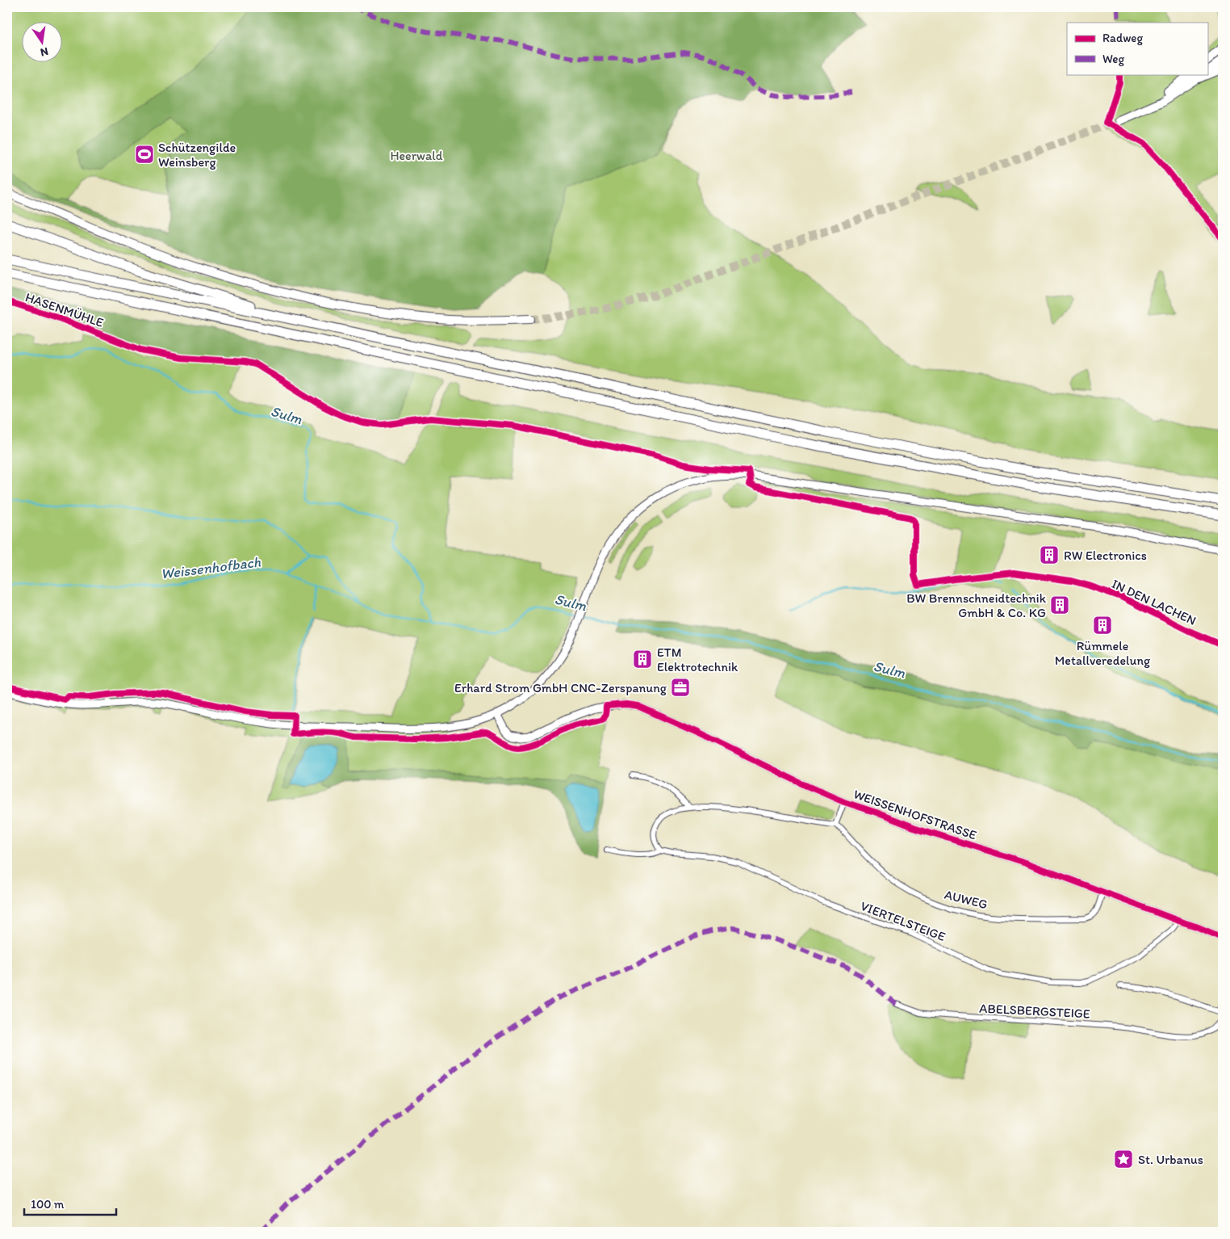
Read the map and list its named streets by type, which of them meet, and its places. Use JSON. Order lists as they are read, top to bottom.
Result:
{
  "streets": {
    "street": [
      "HASENMÜHLE",
      "IN DEN LACHEN",
      "WEISSENHOFSTRASSE",
      "AUWEG",
      "VIERTELSTEIGE",
      "ABELSBERGSTEIGE"
    ]
  },
  "crossings": [
    ["WEISSENHOFSTRASSE", "AUWEG"],
    ["WEISSENHOFSTRASSE", "VIERTELSTEIGE"]
  ],
  "water": ["Sulm", "Weissenhofbach"],
  "parks": ["Heerwald"],
  "places": {
    "sports": ["Schützengilde Weinsberg"],
    "building": [
      "RW Electronics",
      "BW Brennschneidtechnik GmbH & Co. KG",
      "Rümmele Metallveredelung",
      "ETM Elektrotechnik"
    ],
    "office": ["Erhard Strom GmbH CNC-Zerspanung"],
    "place": ["St. Urbanus"]
  },
  "legend": ["Radweg", "Weg"],
  "scale_bar": "100 m",
  "north": "bottom"
}
